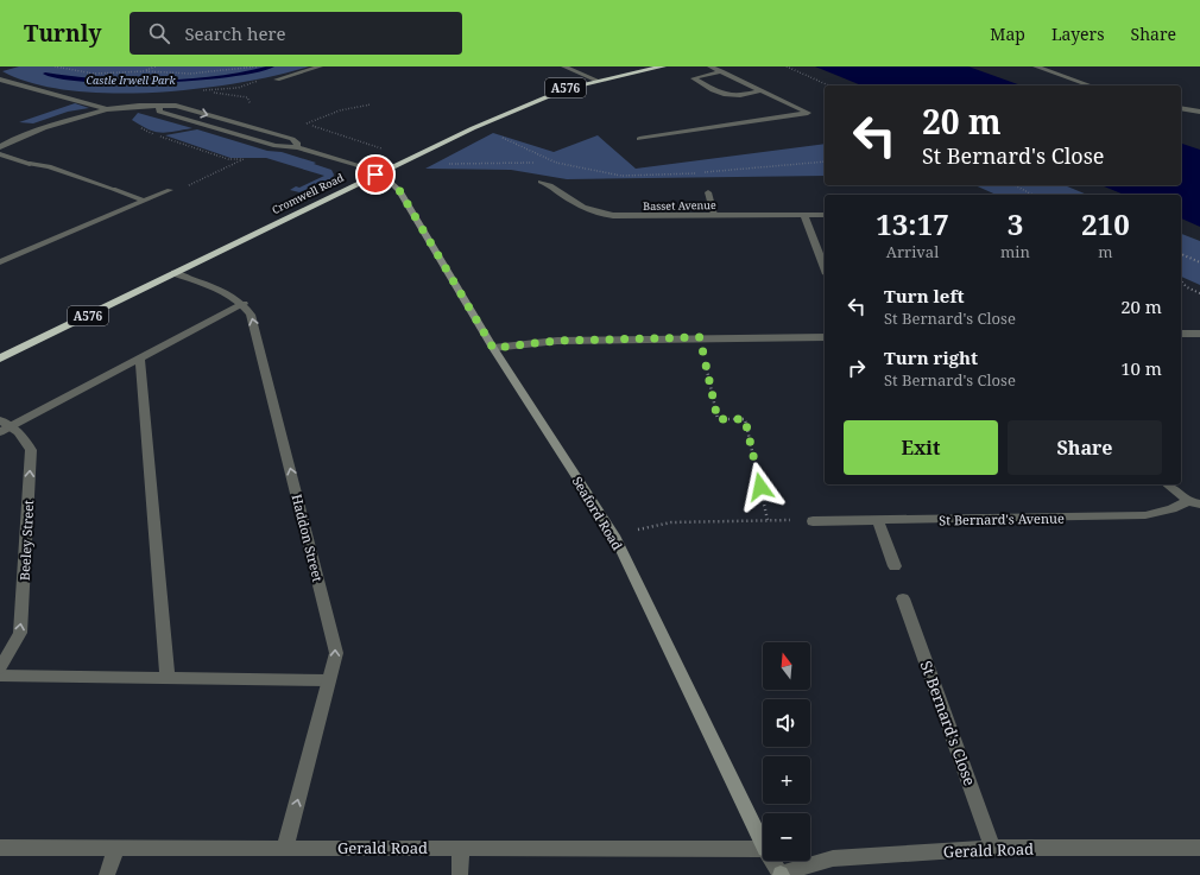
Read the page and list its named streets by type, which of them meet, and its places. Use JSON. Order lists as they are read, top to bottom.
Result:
{
  "streets": {
    "highway": ["A576", "Cromwell Road"],
    "street": [
      "Basset Avenue",
      "Seaford Road",
      "St Bernard's Avenue",
      "Haddon Street",
      "Beeley Street",
      "St Bernard's Close",
      "Gerald Road"
    ]
  },
  "crossings": [
    ["Cromwell Road", "Seaford Road"],
    ["Seaford Road", "Gerald Road"],
    ["Haddon Street", "Gerald Road"],
    ["St Bernard's Close", "Gerald Road"]
  ],
  "one_way": ["Haddon Street", "Beeley Street"],
  "parks": ["Castle Irwell Park"],
  "north": "top",
  "page": {
    "header": "Turnly",
    "search": "Search here",
    "nav": ["Map", "Layers", "Share"],
    "turn": ["20 m", "St Bernard's Close"],
    "eta": [
      "13:17",
      "Arrival",
      "3",
      "min",
      "210",
      "m"
    ],
    "list": [
      {
        "name": "Turn left",
        "note": "St Bernard's Close",
        "value": "20 m"
      },
      {
        "name": "Turn right",
        "note": "St Bernard's Close",
        "value": "10 m"
      }
    ],
    "buttons": ["Exit", "Share"],
    "map_buttons": ["+", "−"]
  }
}
